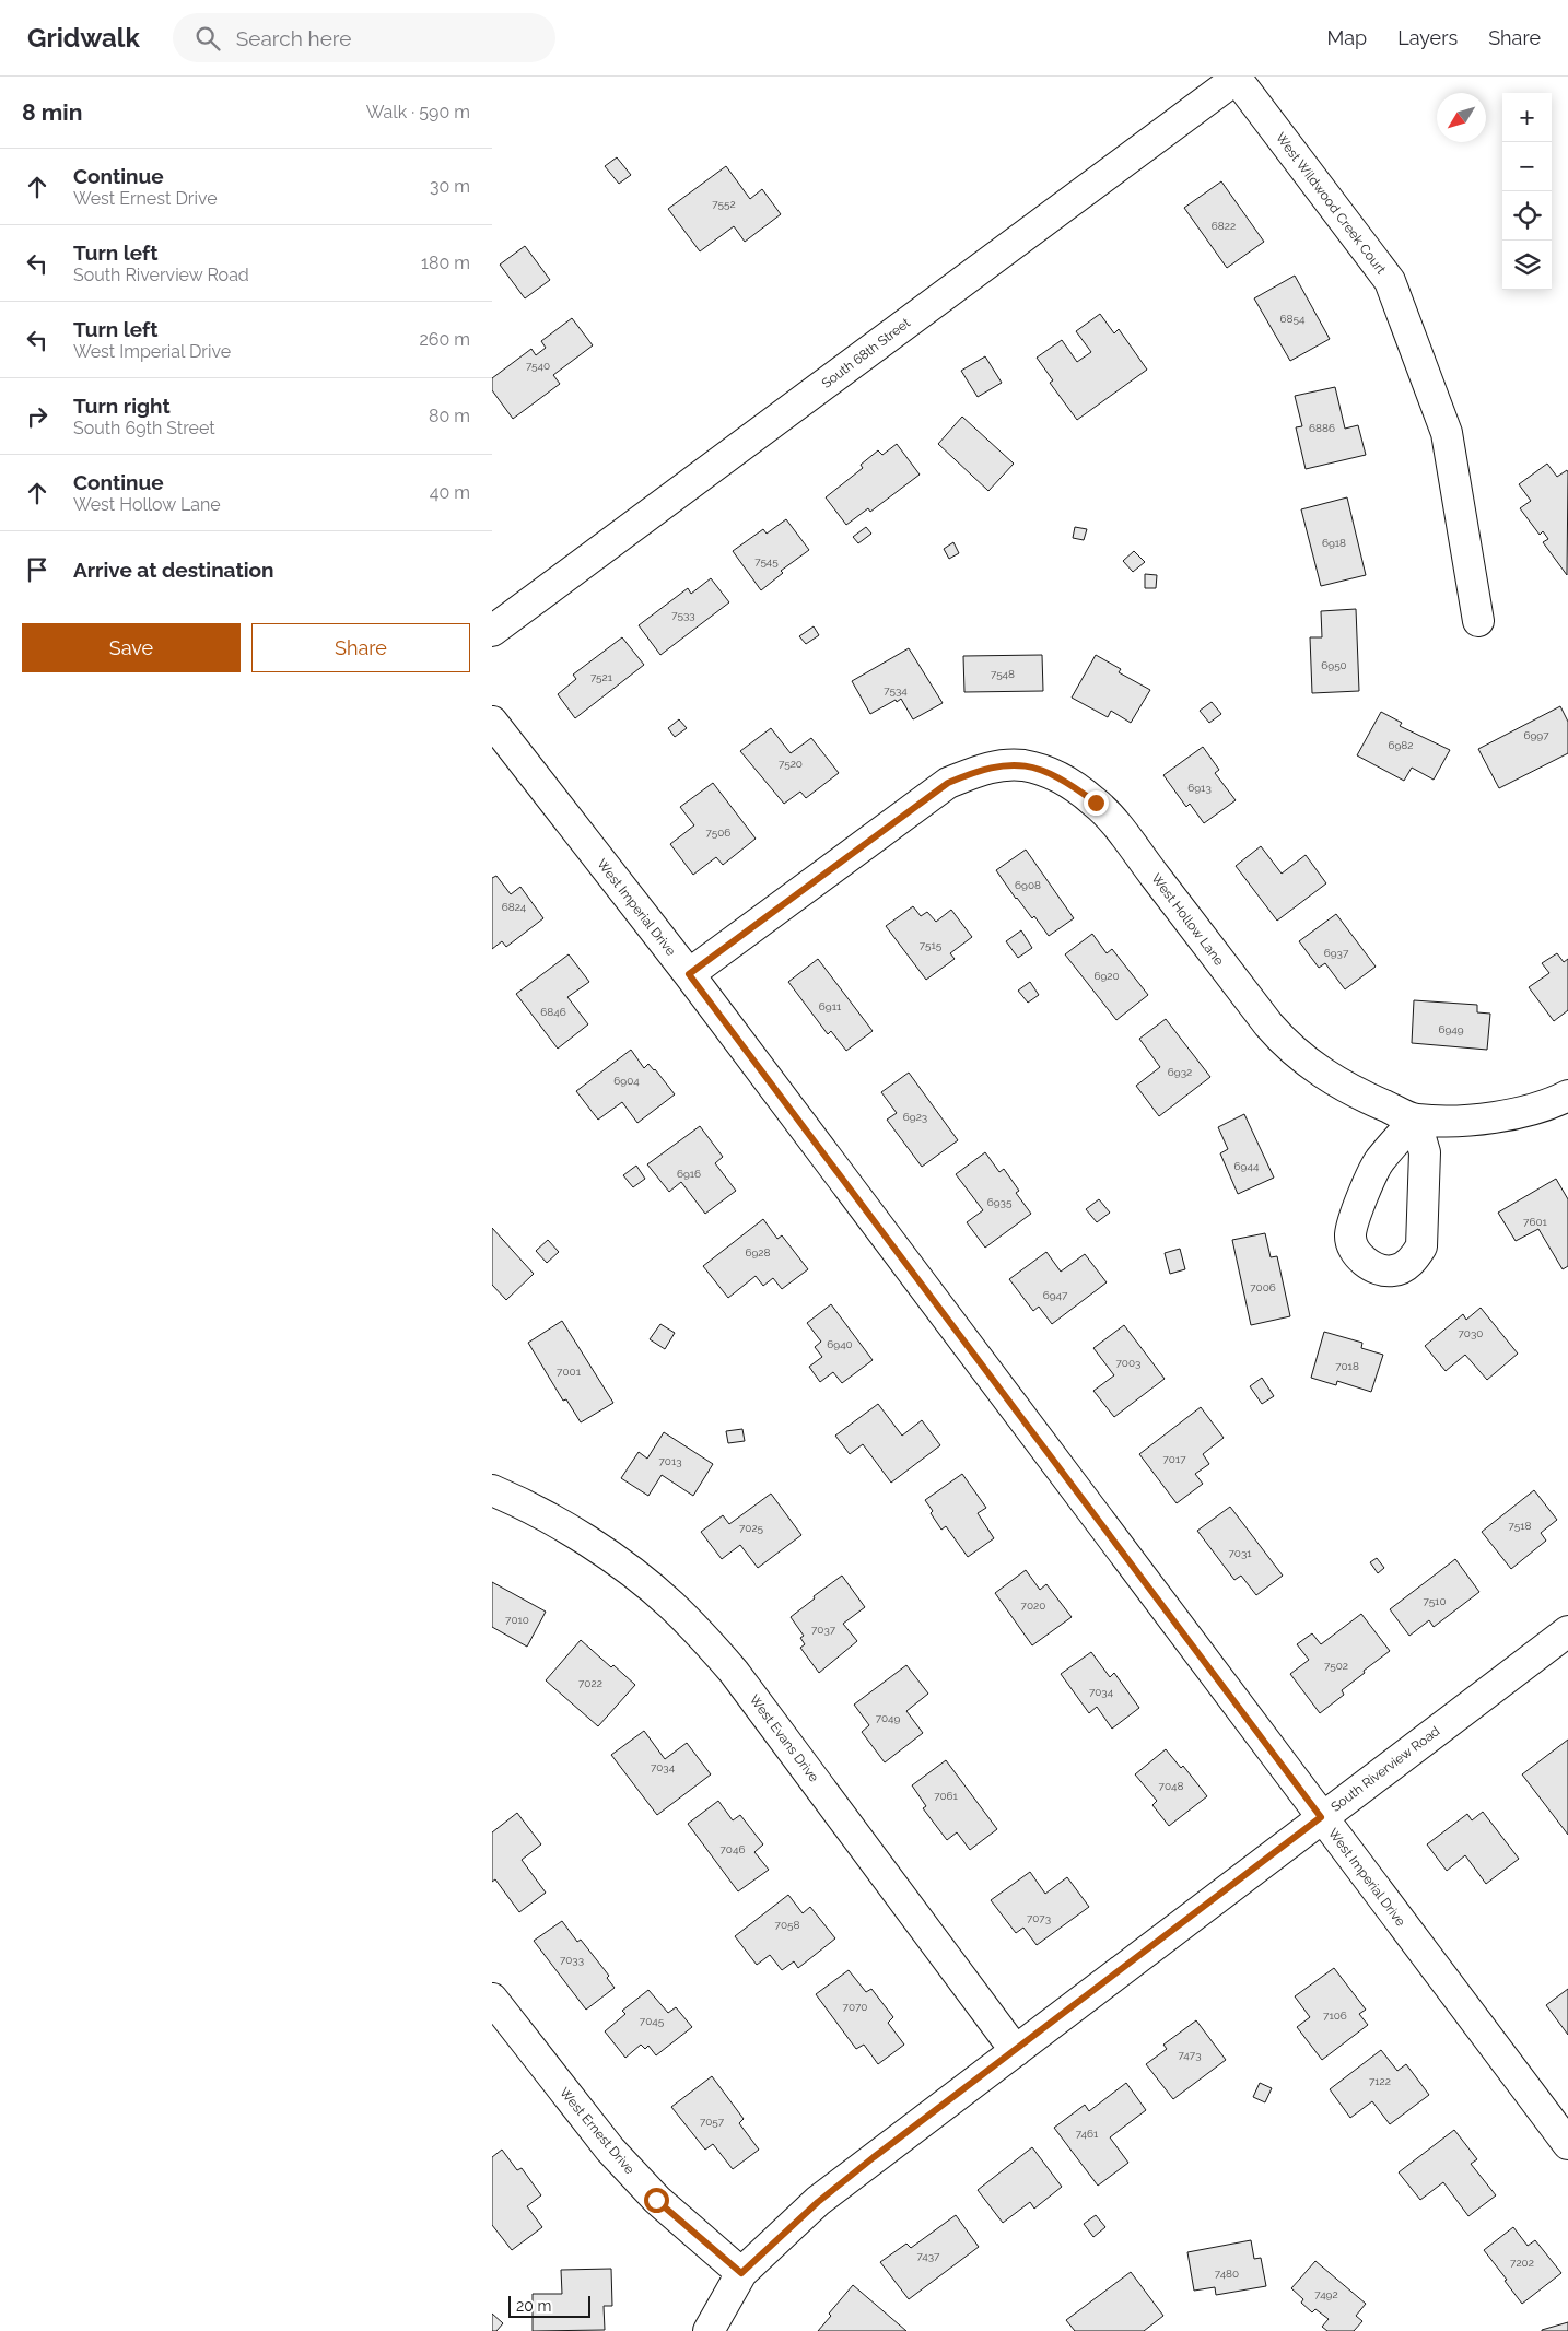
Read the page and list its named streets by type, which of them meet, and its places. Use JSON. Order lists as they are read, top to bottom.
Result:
{
  "streets": {
    "street": [
      "West Wildwood Creek Court",
      "South 68th Street",
      "West Imperial Drive",
      "West Hollow Lane",
      "West Evans Drive",
      "South Riverview Road",
      "West Ernest Drive"
    ]
  },
  "crossings": [
    ["West Wildwood Creek Court", "South 68th Street"],
    ["West Imperial Drive", "West Hollow Lane"],
    ["West Imperial Drive", "South Riverview Road"],
    ["West Evans Drive", "South Riverview Road"],
    ["South Riverview Road", "West Ernest Drive"]
  ],
  "house_numbers": [
    "7552",
    "6822",
    "6854",
    "7540",
    "6886",
    "6918",
    "7545",
    "7533",
    "6950",
    "7548",
    "7521",
    "7534",
    "6997",
    "6982",
    "7520",
    "6913",
    "7506",
    "6908",
    "6824",
    "7515",
    "6937",
    "6920",
    "6911",
    "6846",
    "6949",
    "6932",
    "6904",
    "6923",
    "6944",
    "6916",
    "6935",
    "7601",
    "6928",
    "7006",
    "6947",
    "7030",
    "6940",
    "7003",
    "7018",
    "7001",
    "7017",
    "7013",
    "7518",
    "7025",
    "7031",
    "7510",
    "7020",
    "7010",
    "7037",
    "7502",
    "7022",
    "7034",
    "7049",
    "7034",
    "7048",
    "7061",
    "7046",
    "7073",
    "7058",
    "7033",
    "7070",
    "7106",
    "7045",
    "7473",
    "7122",
    "7057",
    "7461",
    "7437",
    "7202",
    "7480",
    "7492"
  ],
  "scale_bar": "20 m",
  "north": "bottom left",
  "page": {
    "header": "Gridwalk",
    "search": "Search here",
    "nav": ["Map", "Layers", "Share"],
    "heading": ["8 min", "Walk · 590 m"],
    "map_buttons": ["+", "−"],
    "list": [
      ["Continue", "West Ernest Drive", "30 m"],
      ["Turn left", "South Riverview Road", "180 m"],
      ["Turn left", "West Imperial Drive", "260 m"],
      ["Turn right", "South 69th Street", "80 m"],
      ["Continue", "West Hollow Lane", "40 m"],
      "Arrive at destination"
    ],
    "buttons": ["Save", "Share"],
    "scale": "20 m"
  }
}
